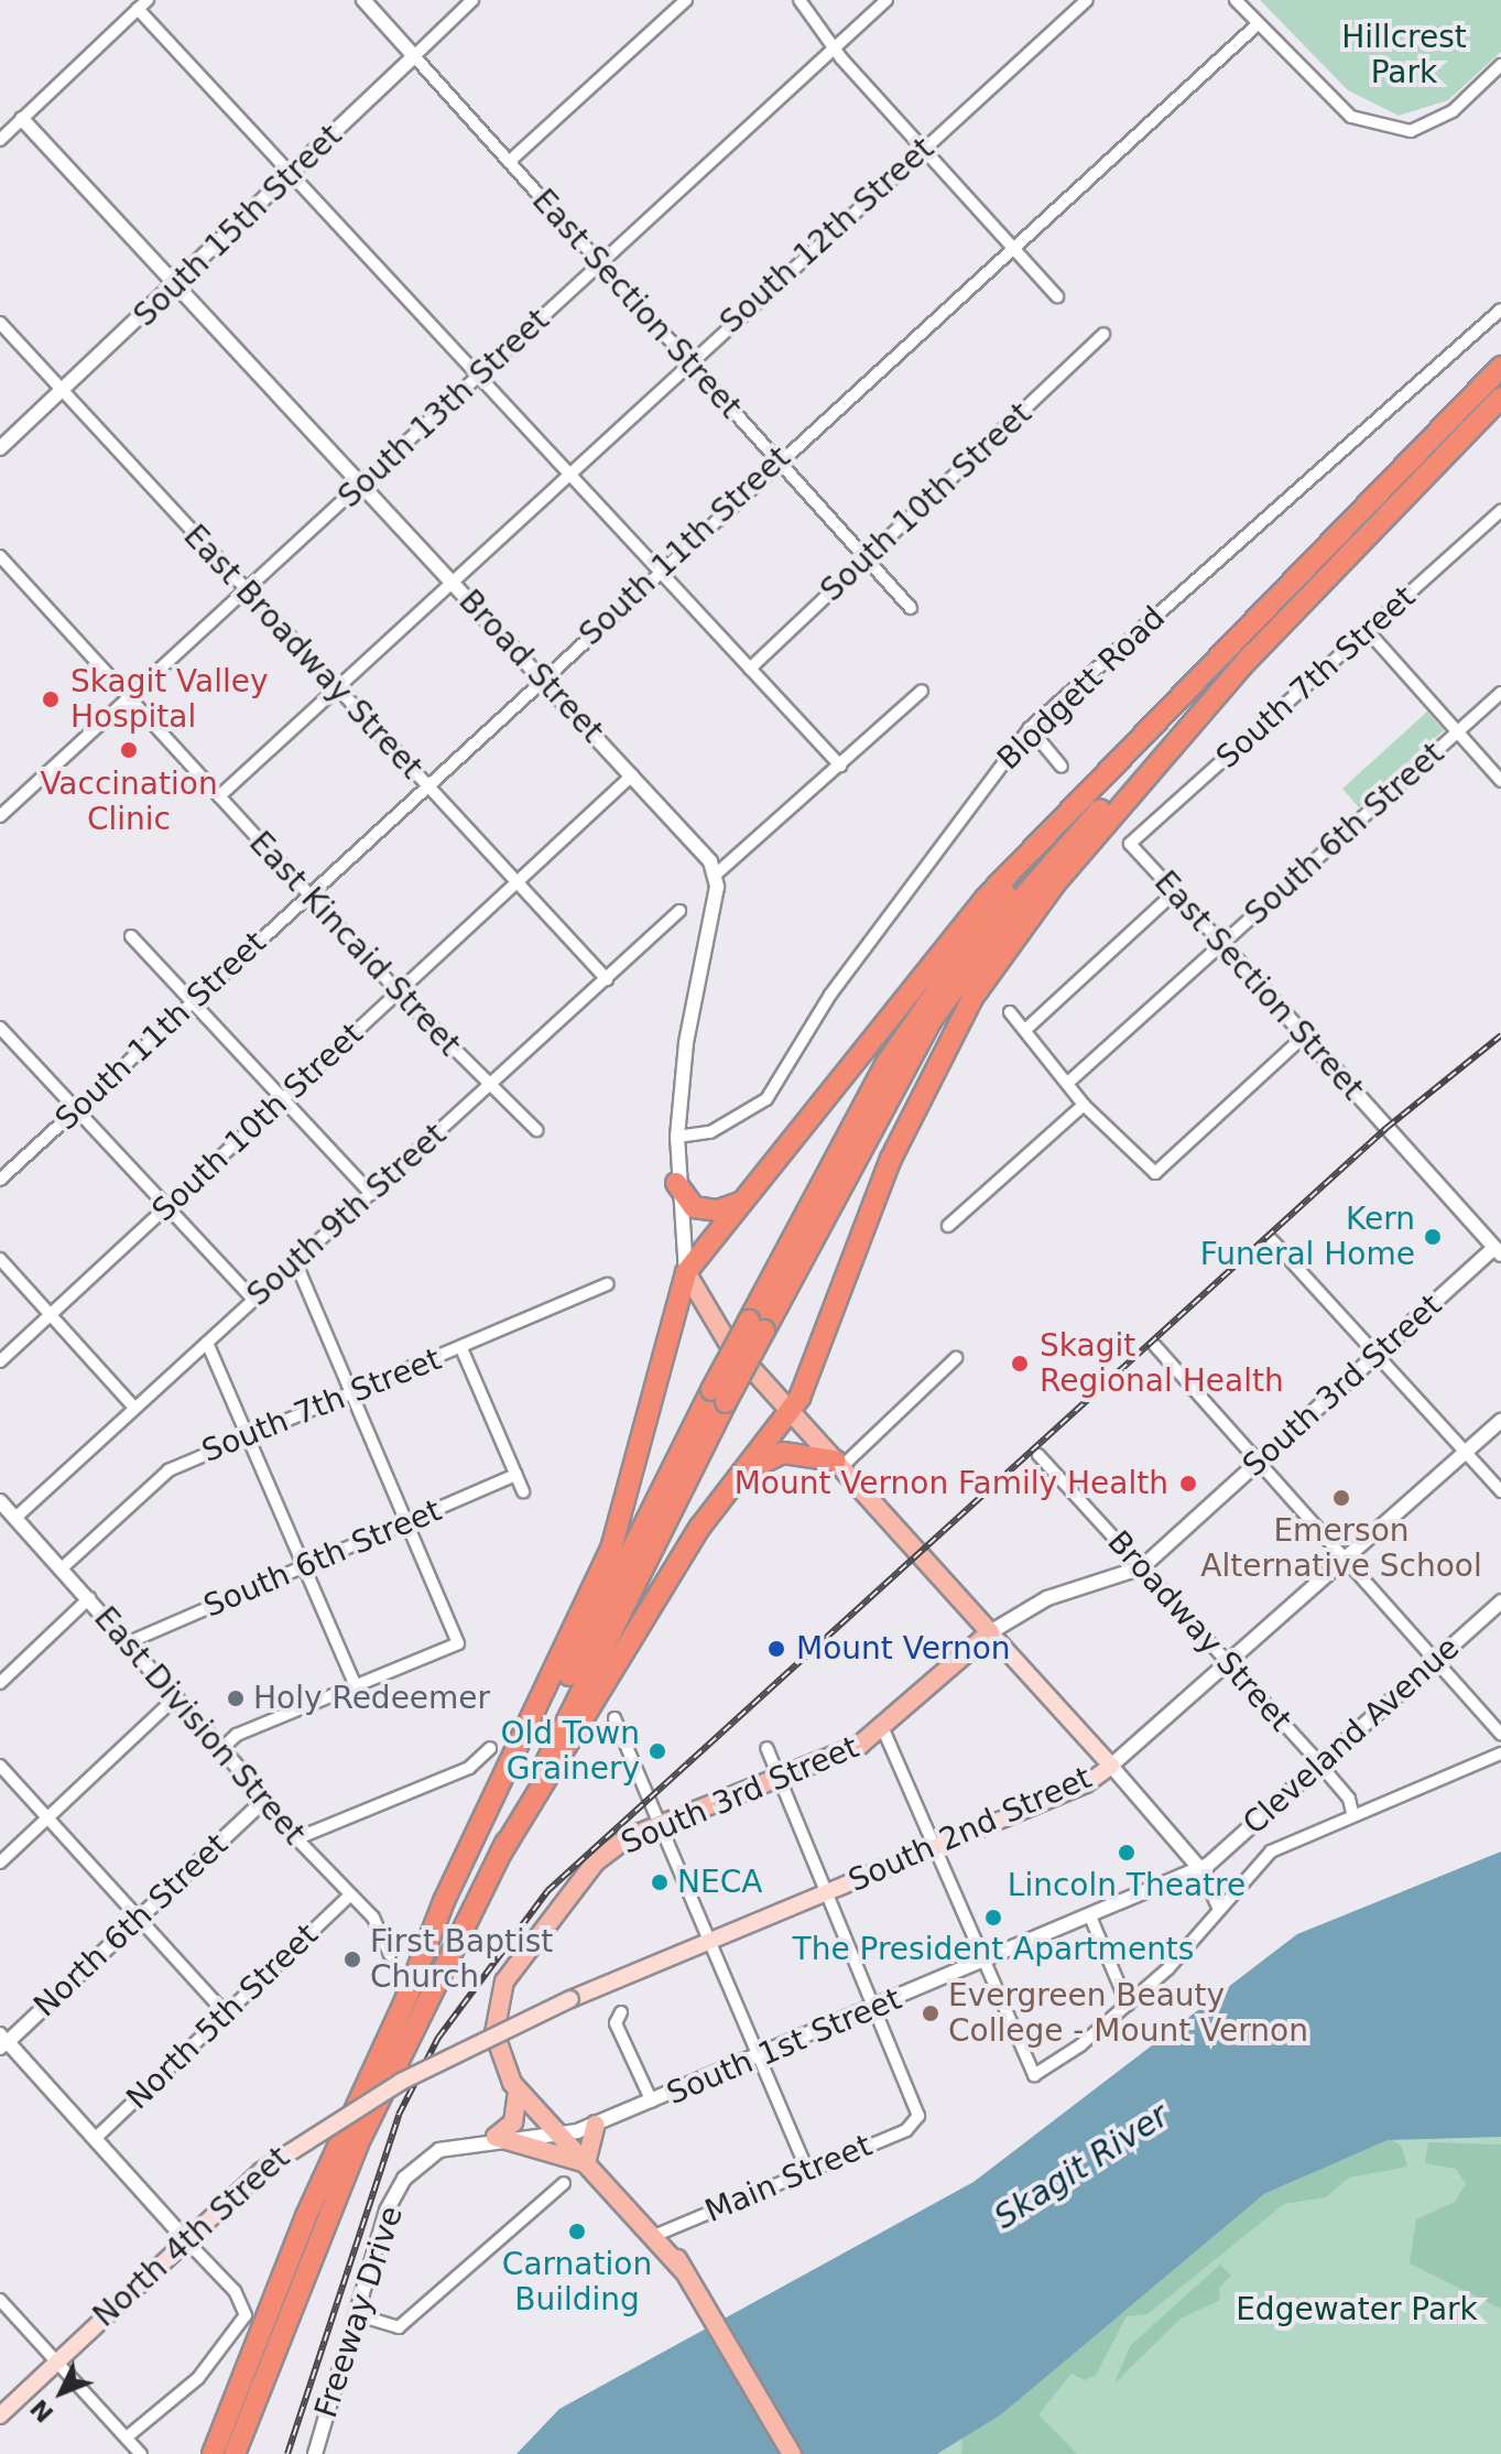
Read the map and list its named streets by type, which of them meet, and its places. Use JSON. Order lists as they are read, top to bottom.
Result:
{
  "streets": {
    "main road": ["South 3rd Street", "South 2nd Street", "North 4th Street"],
    "street": [
      "South 15th Street",
      "South 12th Street",
      "East Section Street",
      "South 13th Street",
      "South 10th Street",
      "South 11th Street",
      "East Broadway Street",
      "Broad Street",
      "South 7th Street",
      "Blodgett Road",
      "South 6th Street",
      "East Kincaid Street",
      "South 9th Street",
      "Broadway Street",
      "East Division Street",
      "Cleveland Avenue",
      "North 6th Street",
      "North 5th Street",
      "South 1st Street",
      "Main Street",
      "Freeway Drive"
    ]
  },
  "crossings": [
    ["South 15th Street", "East Section Street"],
    ["South 15th Street", "East Broadway Street"],
    ["South 15th Street", "Broad Street"],
    ["South 12th Street", "East Section Street"],
    ["South 12th Street", "East Broadway Street"],
    ["South 12th Street", "Broad Street"],
    ["South 12th Street", "East Kincaid Street"],
    ["East Section Street", "South 13th Street"],
    ["East Section Street", "South 10th Street"],
    ["East Section Street", "South 11th Street"],
    ["East Section Street", "South 7th Street"],
    ["East Section Street", "South 6th Street"],
    ["East Section Street", "South 3rd Street"],
    ["South 13th Street", "East Broadway Street"],
    ["South 13th Street", "Broad Street"],
    ["South 13th Street", "East Kincaid Street"],
    ["South 10th Street", "East Broadway Street"],
    ["South 10th Street", "Broad Street"],
    ["South 10th Street", "East Kincaid Street"],
    ["South 11th Street", "East Broadway Street"],
    ["South 11th Street", "Broad Street"],
    ["South 11th Street", "East Kincaid Street"],
    ["East Broadway Street", "South 9th Street"],
    ["South 7th Street", "East Division Street"],
    ["South 6th Street", "East Division Street"],
    ["East Kincaid Street", "South 9th Street"],
    ["South 9th Street", "East Division Street"],
    ["South 3rd Street", "Broadway Street"],
    ["Broadway Street", "Cleveland Avenue"],
    ["Broadway Street", "South 2nd Street"],
    ["East Division Street", "North 6th Street"],
    ["East Division Street", "North 5th Street"],
    ["Cleveland Avenue", "South 1st Street"],
    ["South 2nd Street", "North 4th Street"],
    ["South 1st Street", "Main Street"],
    ["South 1st Street", "Freeway Drive"]
  ],
  "water": ["Skagit River"],
  "parks": ["Hillcrest Park", "Edgewater Park"],
  "places": [
    "Skagit Valley Hospital",
    "Vaccination Clinic",
    "Kern Funeral Home",
    "Skagit Regional Health",
    "Mount Vernon Family Health",
    "Emerson Alternative School",
    "Mount Vernon",
    "Holy Redeemer",
    "Old Town Grainery",
    "Lincoln Theatre",
    "NECA",
    "The President Apartments",
    "First Baptist Church",
    "Evergreen Beauty College - Mount Vernon",
    "Carnation Building"
  ],
  "north": "bottom left"
}
